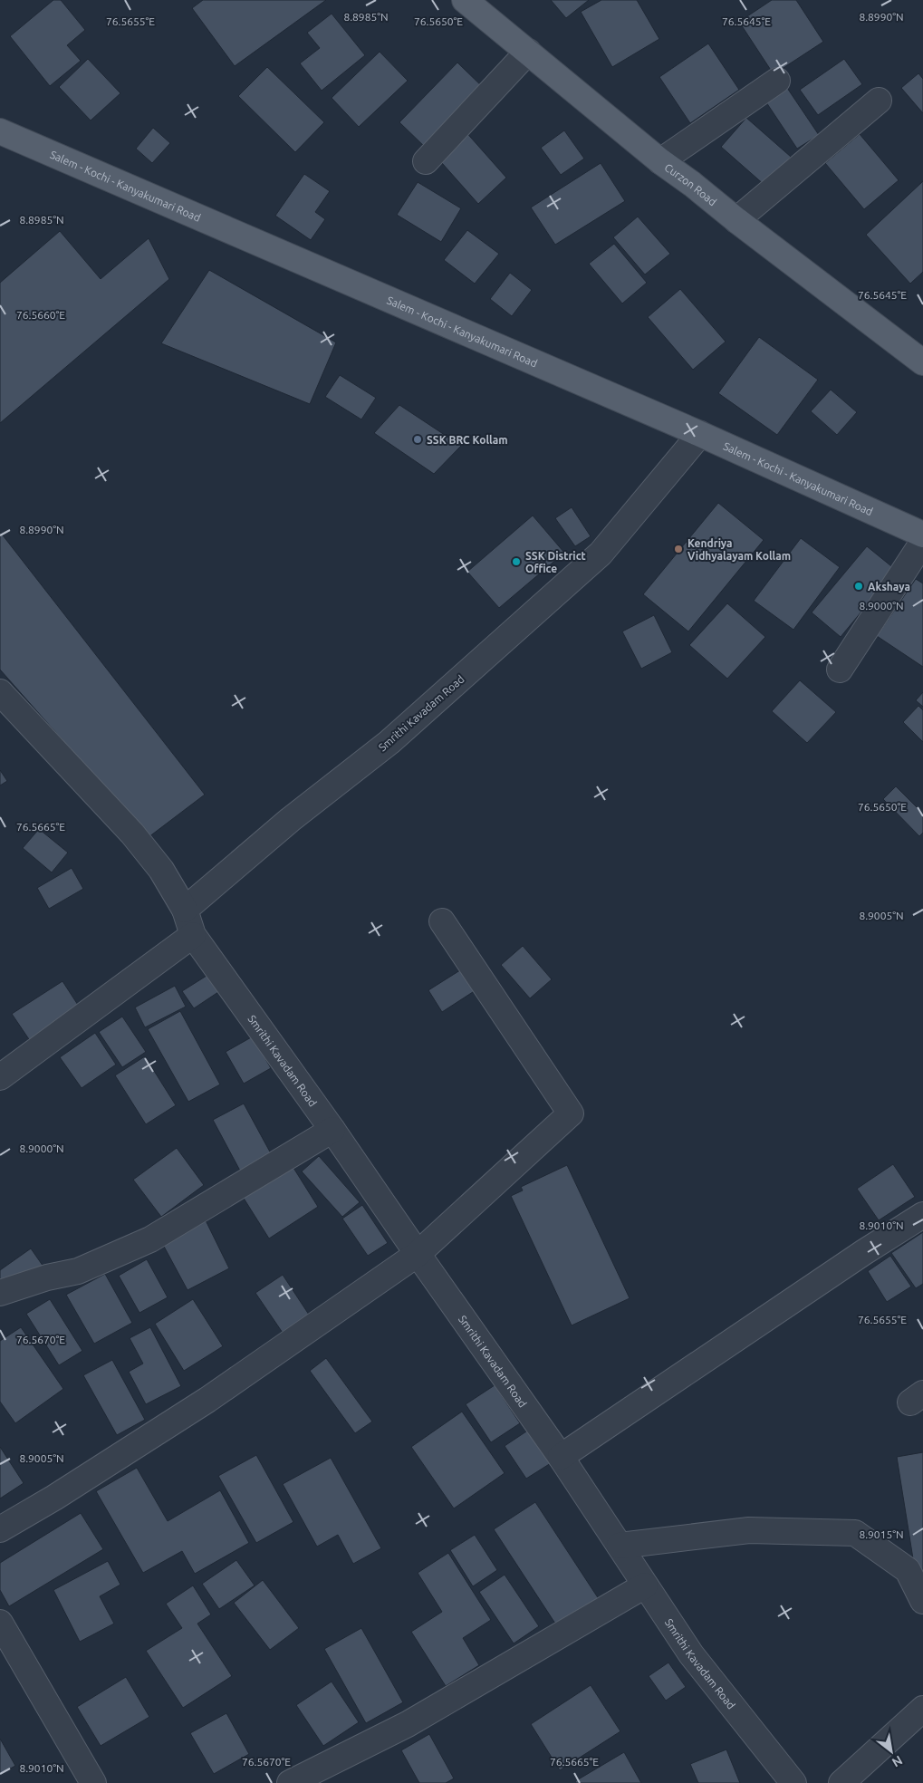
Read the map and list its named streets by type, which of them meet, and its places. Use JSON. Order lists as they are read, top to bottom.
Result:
{
  "streets": {
    "main road": ["Curzon Road", "Salem - Kochi - Kanyakumari Road"],
    "street": ["Smrithi Kavadam Road"]
  },
  "crossings": [
    ["Salem - Kochi - Kanyakumari Road", "Smrithi Kavadam Road"]
  ],
  "places": [
    "SSK BRC Kollam",
    "Kendriya Vidhyalayam Kollam",
    "SSK District Office",
    "Akshaya"
  ],
  "north": "bottom right",
  "coordinates": [
    "8.8985°N",
    "8.8990°N",
    "76.5655°E",
    "76.5650°E",
    "76.5645°E",
    "76.5660°E",
    "8.9000°N",
    "76.5665°E",
    "8.9005°N",
    "8.9010°N",
    "76.5670°E",
    "8.9015°N"
  ]
}
